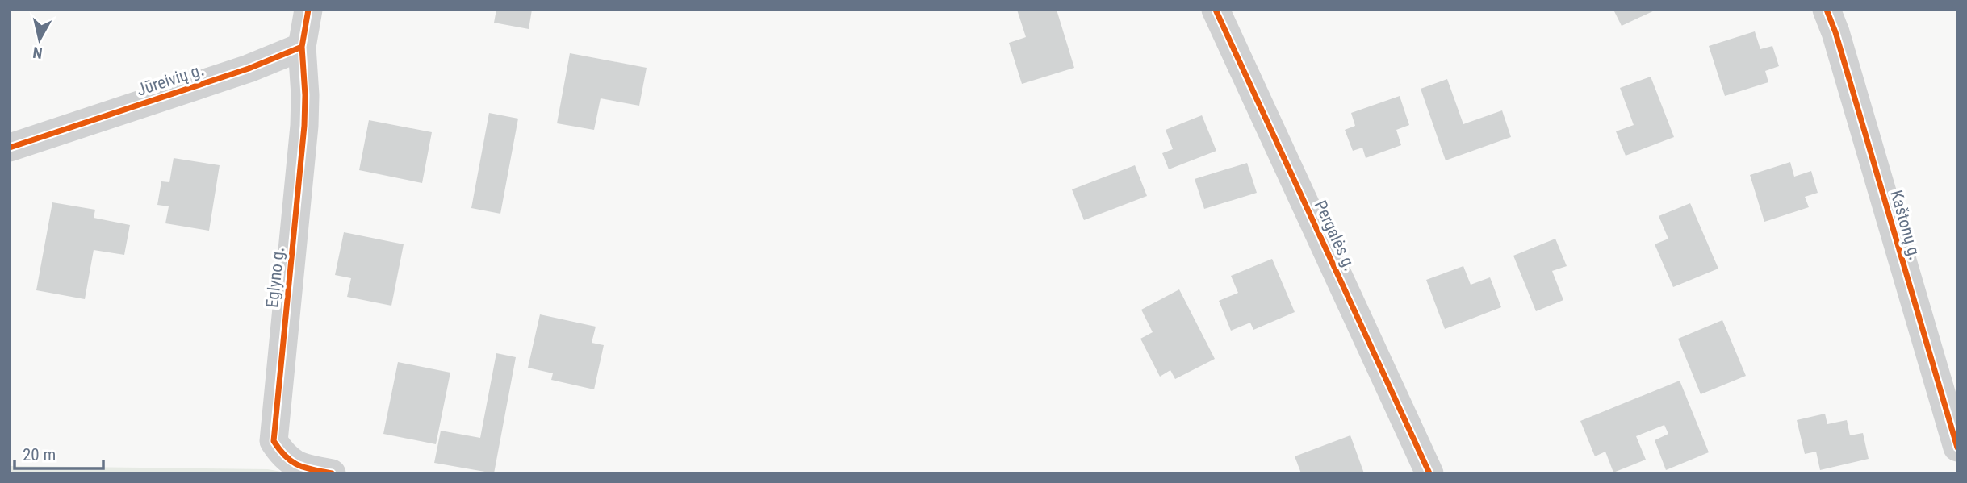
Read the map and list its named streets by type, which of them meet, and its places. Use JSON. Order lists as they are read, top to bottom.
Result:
{
  "streets": {
    "street": [
      "Jūreivių g.",
      "Kaštonų g.",
      "Pergalės g.",
      "Eglyno g."
    ]
  },
  "crossings": [
    ["Jūreivių g.", "Eglyno g."]
  ],
  "scale_bar": "20 m",
  "north": "bottom"
}
